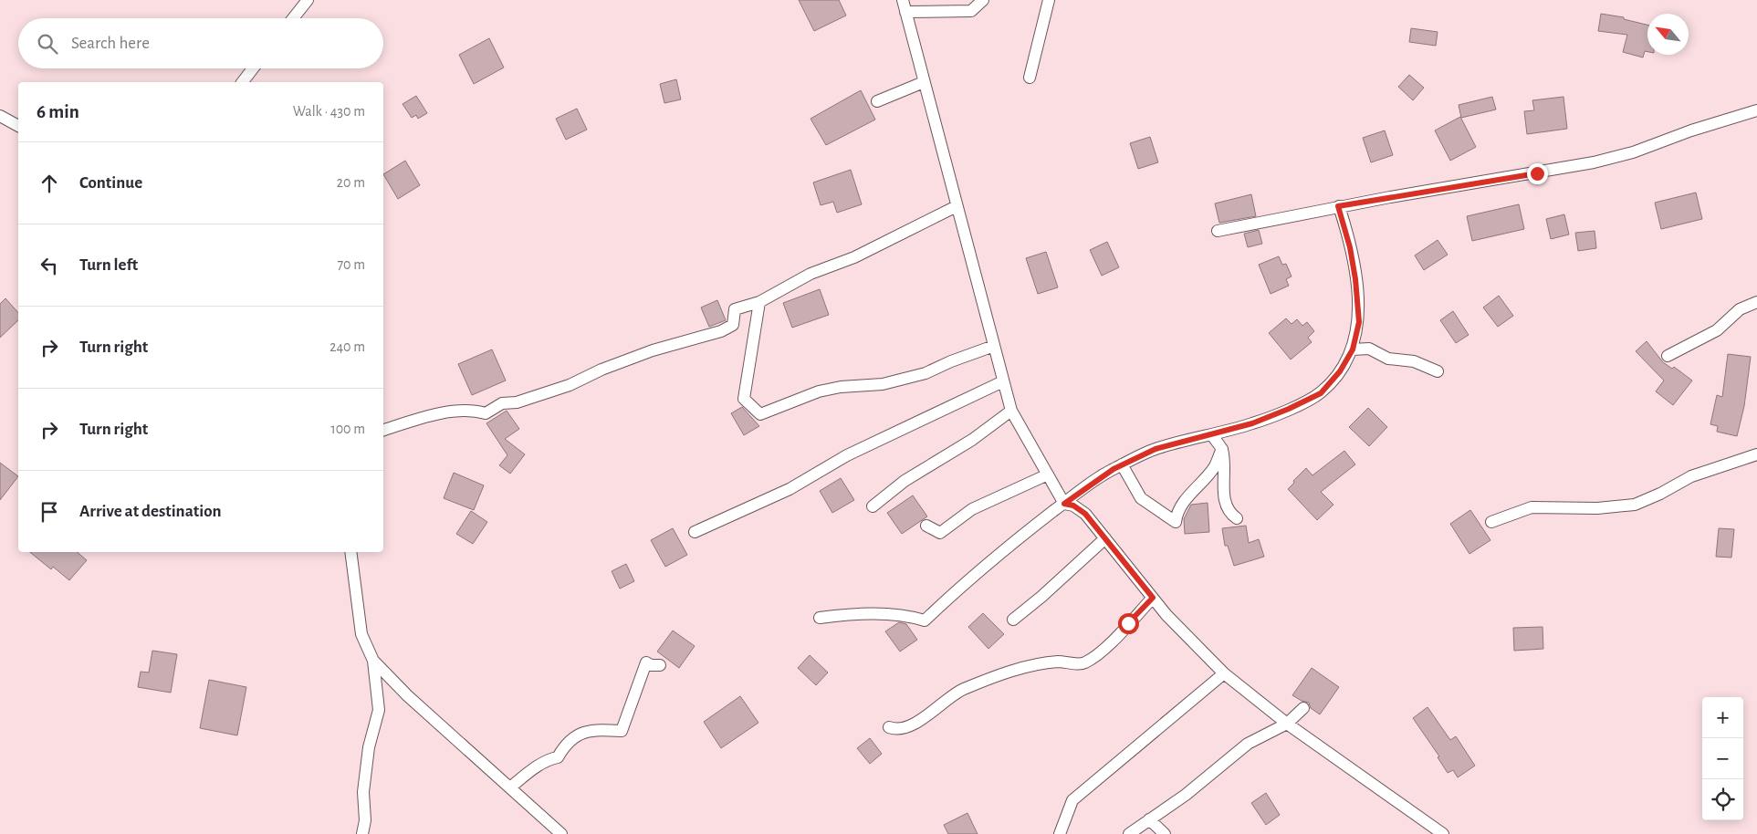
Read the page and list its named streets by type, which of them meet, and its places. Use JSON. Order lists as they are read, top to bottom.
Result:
{
  "north": "top left",
  "page": {
    "search": "Search here",
    "heading": ["6 min", "Walk · 430 m"],
    "list": [
      ["Continue", "20 m"],
      ["Turn left", "70 m"],
      ["Turn right", "240 m"],
      ["Turn right", "100 m"],
      "Arrive at destination"
    ],
    "map_buttons": ["+", "−"]
  }
}
